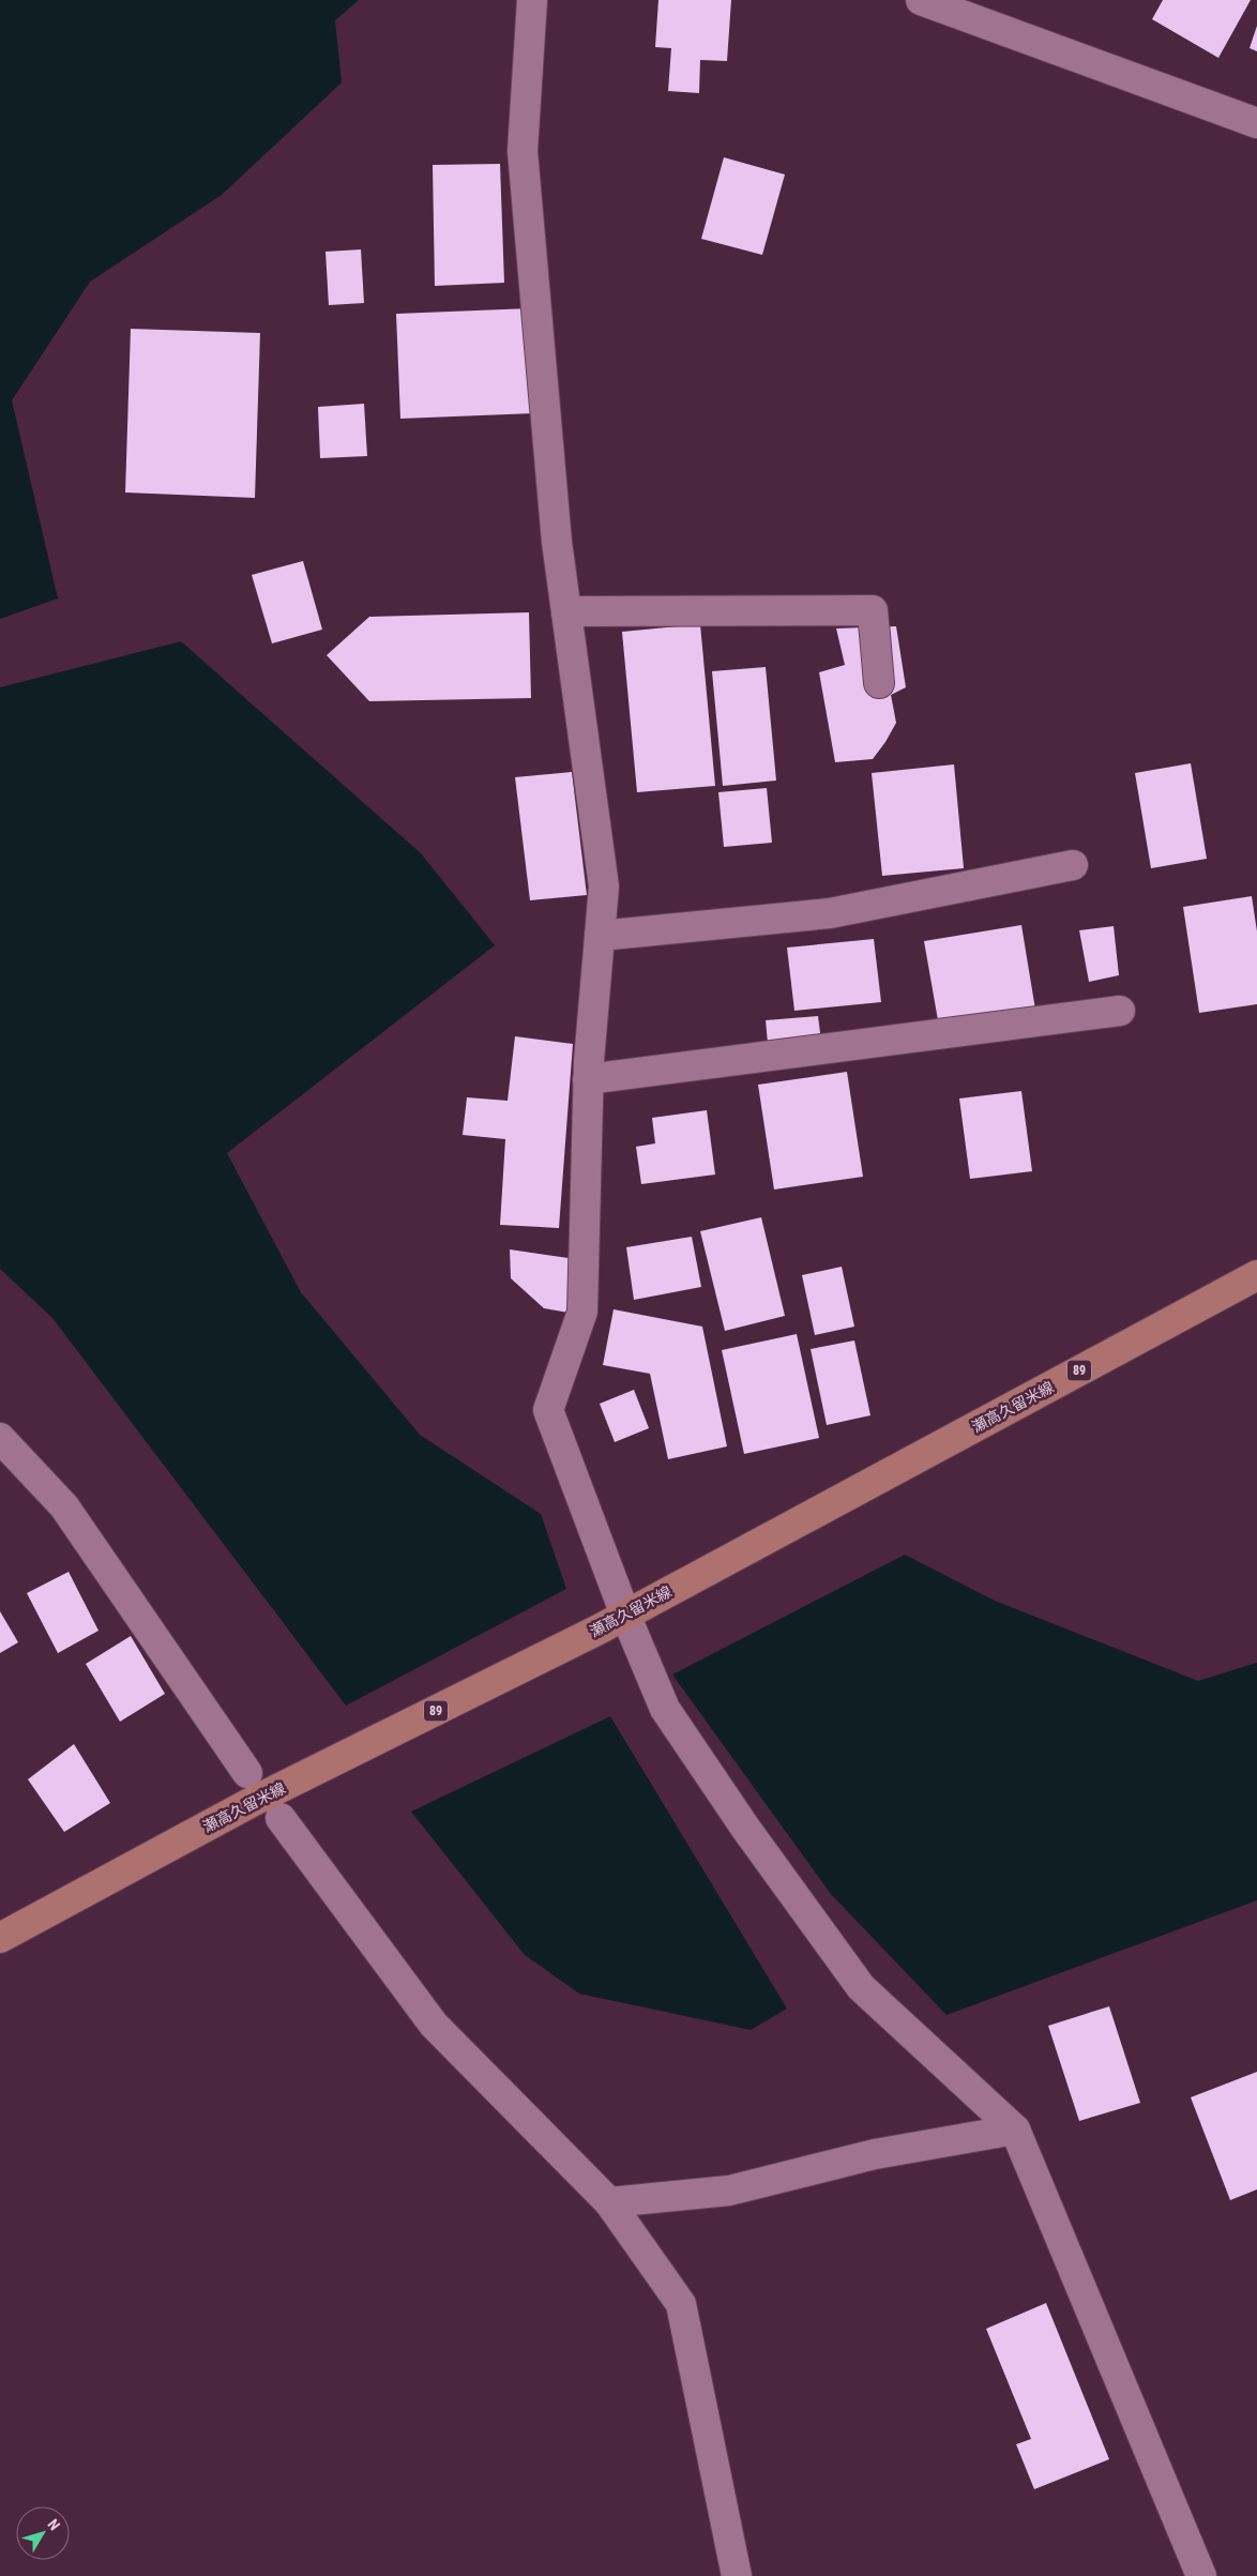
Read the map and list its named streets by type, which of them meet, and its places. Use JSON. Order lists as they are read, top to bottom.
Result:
{
  "streets": {
    "main road": ["89", "瀬高久留米線"]
  },
  "north": "top right"
}
